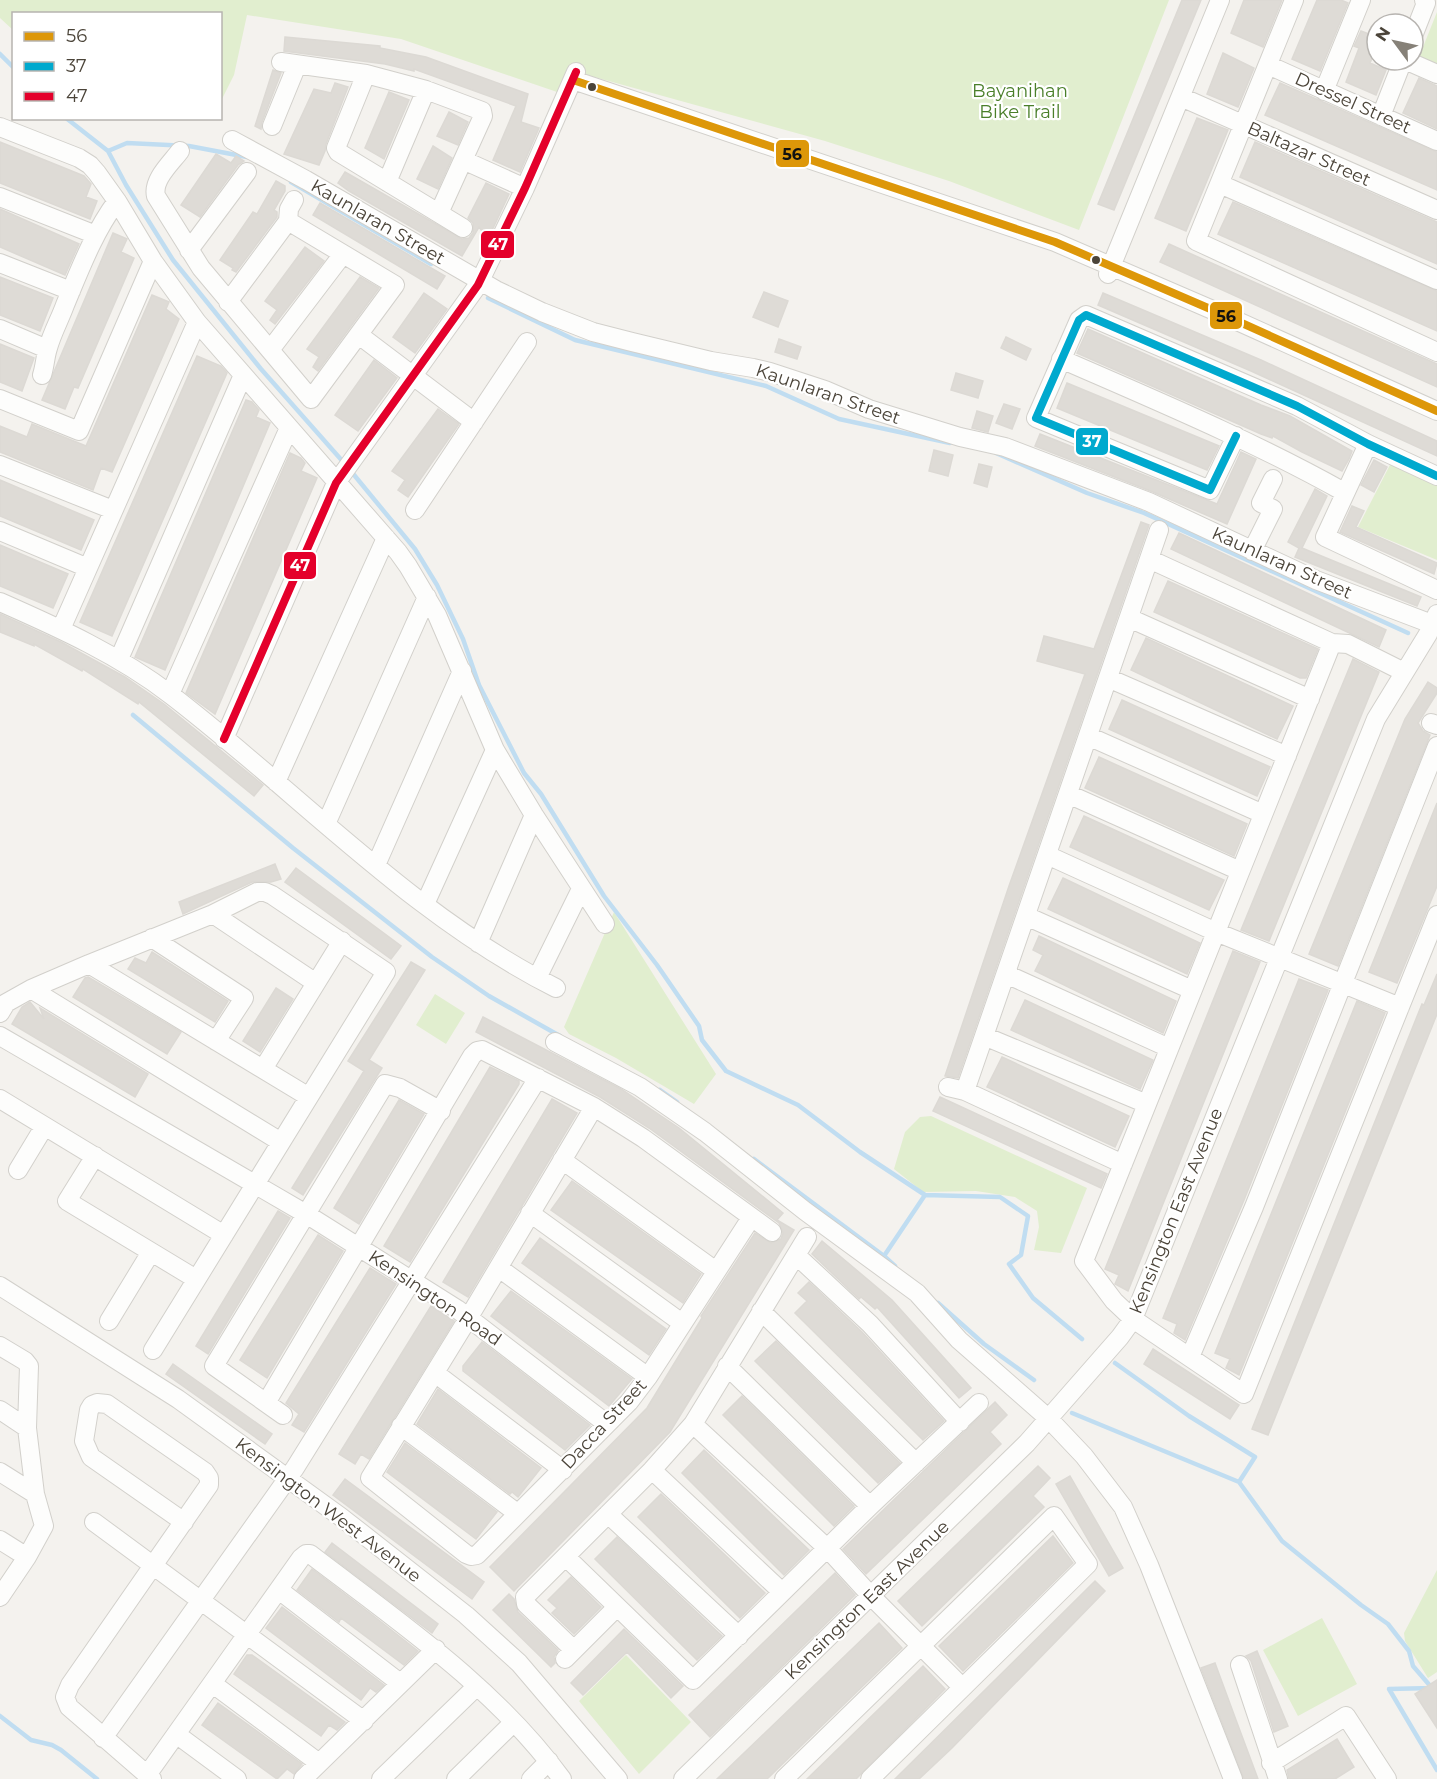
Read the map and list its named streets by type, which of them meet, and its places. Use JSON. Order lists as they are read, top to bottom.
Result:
{
  "streets": {
    "street": [
      "Dressel Street",
      "Baltazar Street",
      "Kaunlaran Street",
      "Kensington East Avenue",
      "Kensington Road",
      "Dacca Street",
      "Kensington West Avenue"
    ]
  },
  "crossings": [
    ["Kaunlaran Street", "Kensington East Avenue"],
    ["Kensington Road", "Dacca Street"]
  ],
  "parks": ["Bayanihan Bike Trail"],
  "lines": ["transit line 47", "transit line 56", "transit line 37"],
  "legend": ["56", "37", "47"],
  "north": "top left"
}
